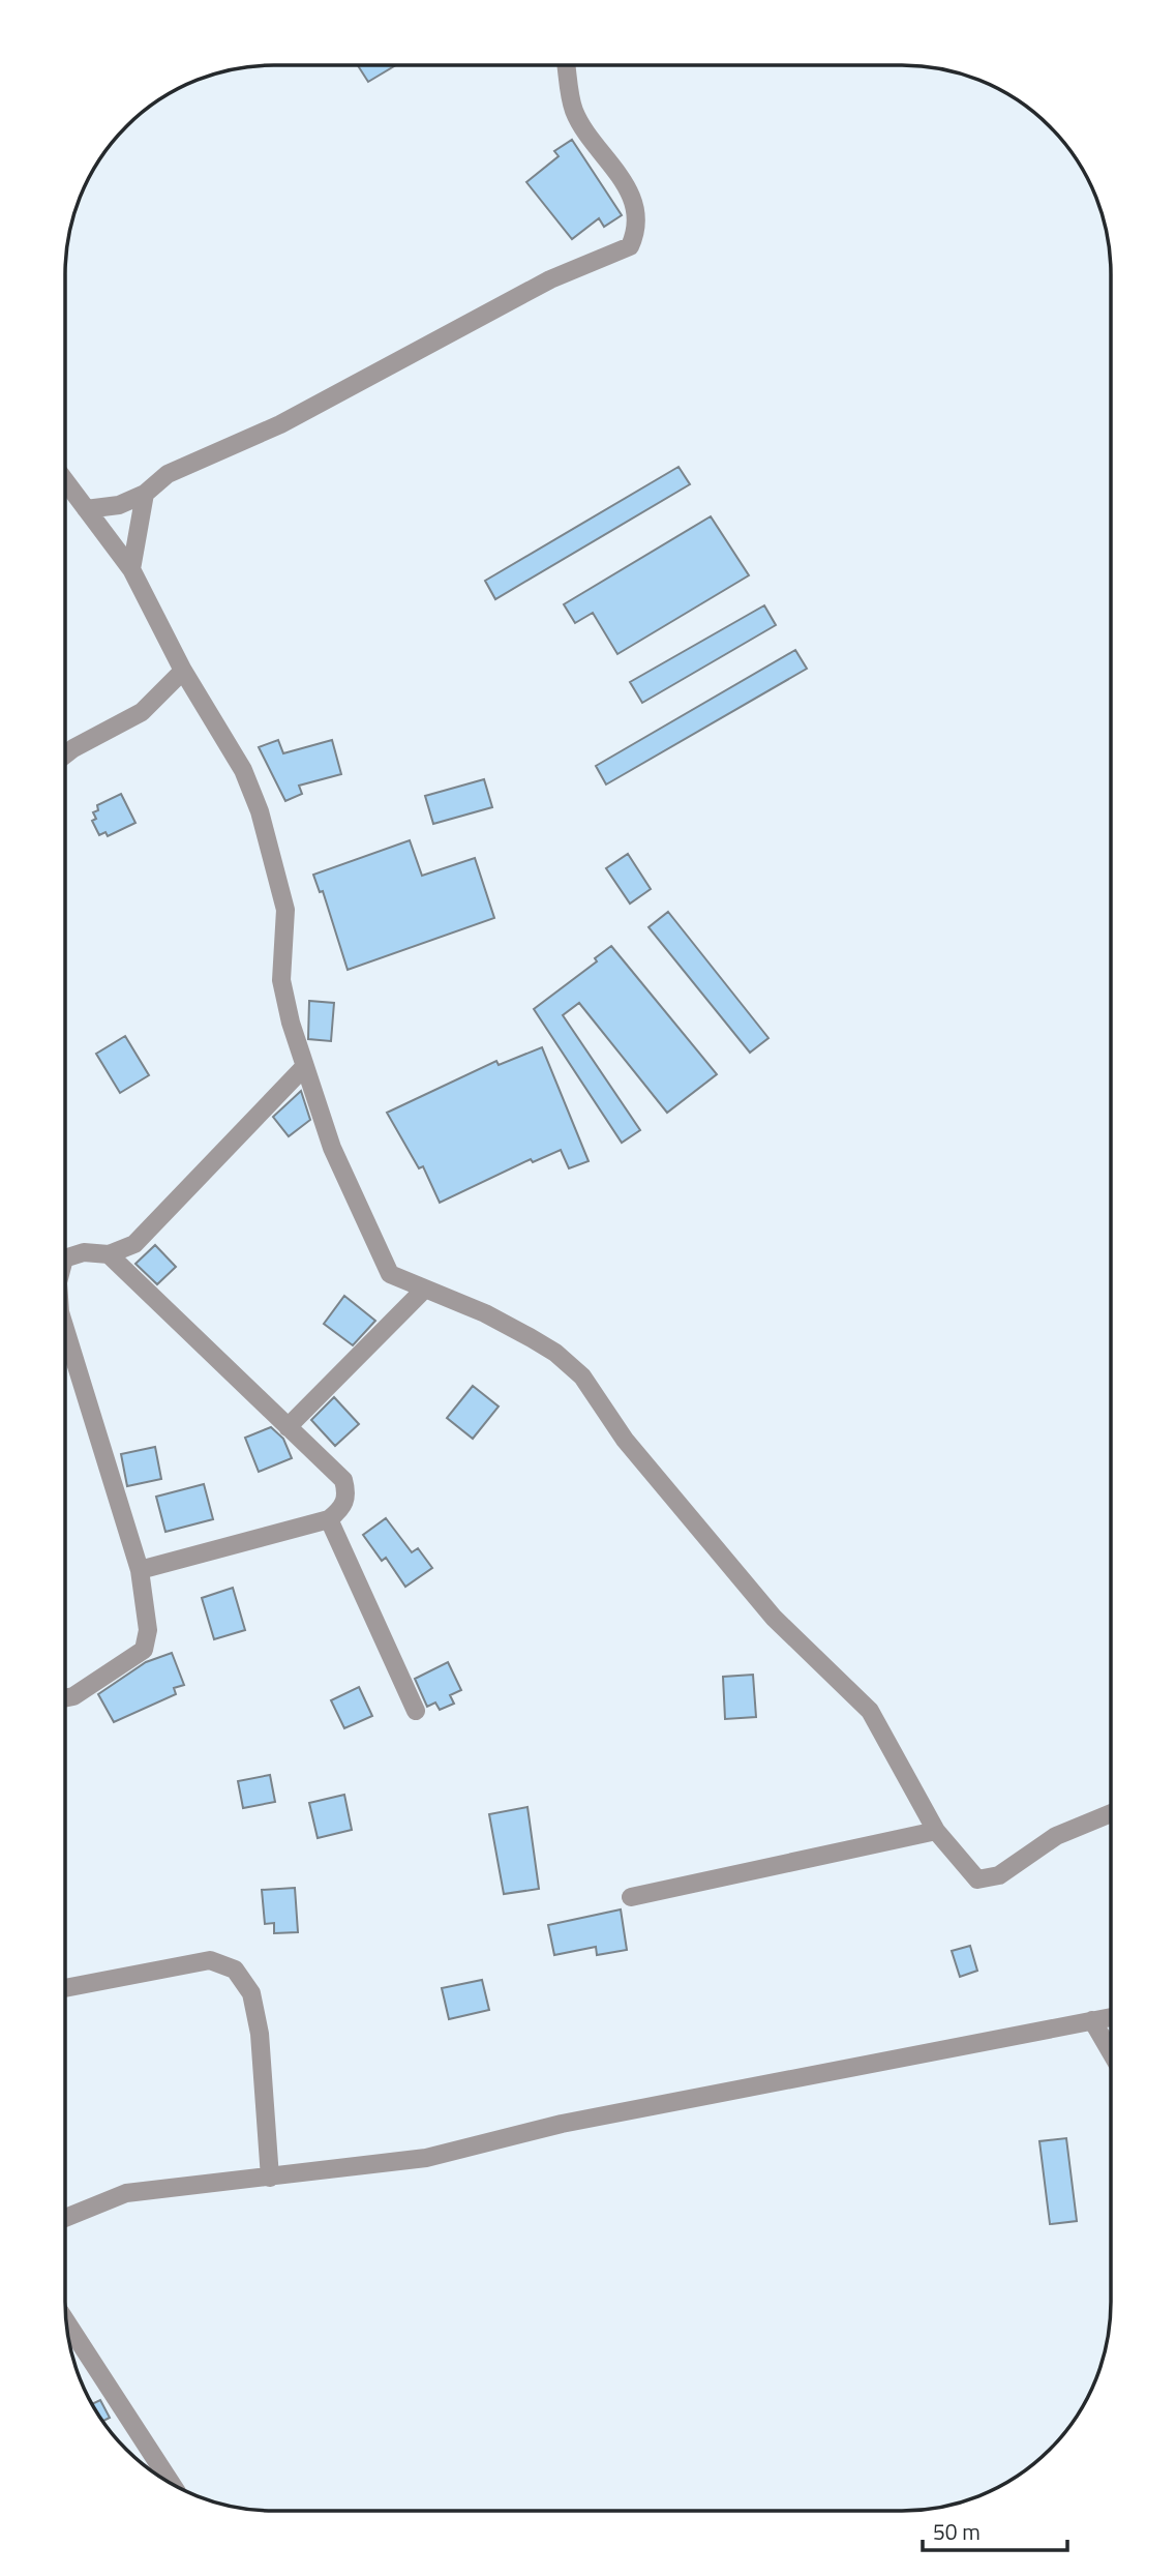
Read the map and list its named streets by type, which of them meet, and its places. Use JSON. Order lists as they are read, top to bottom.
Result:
{
  "scale_bar": "50 m"
}
